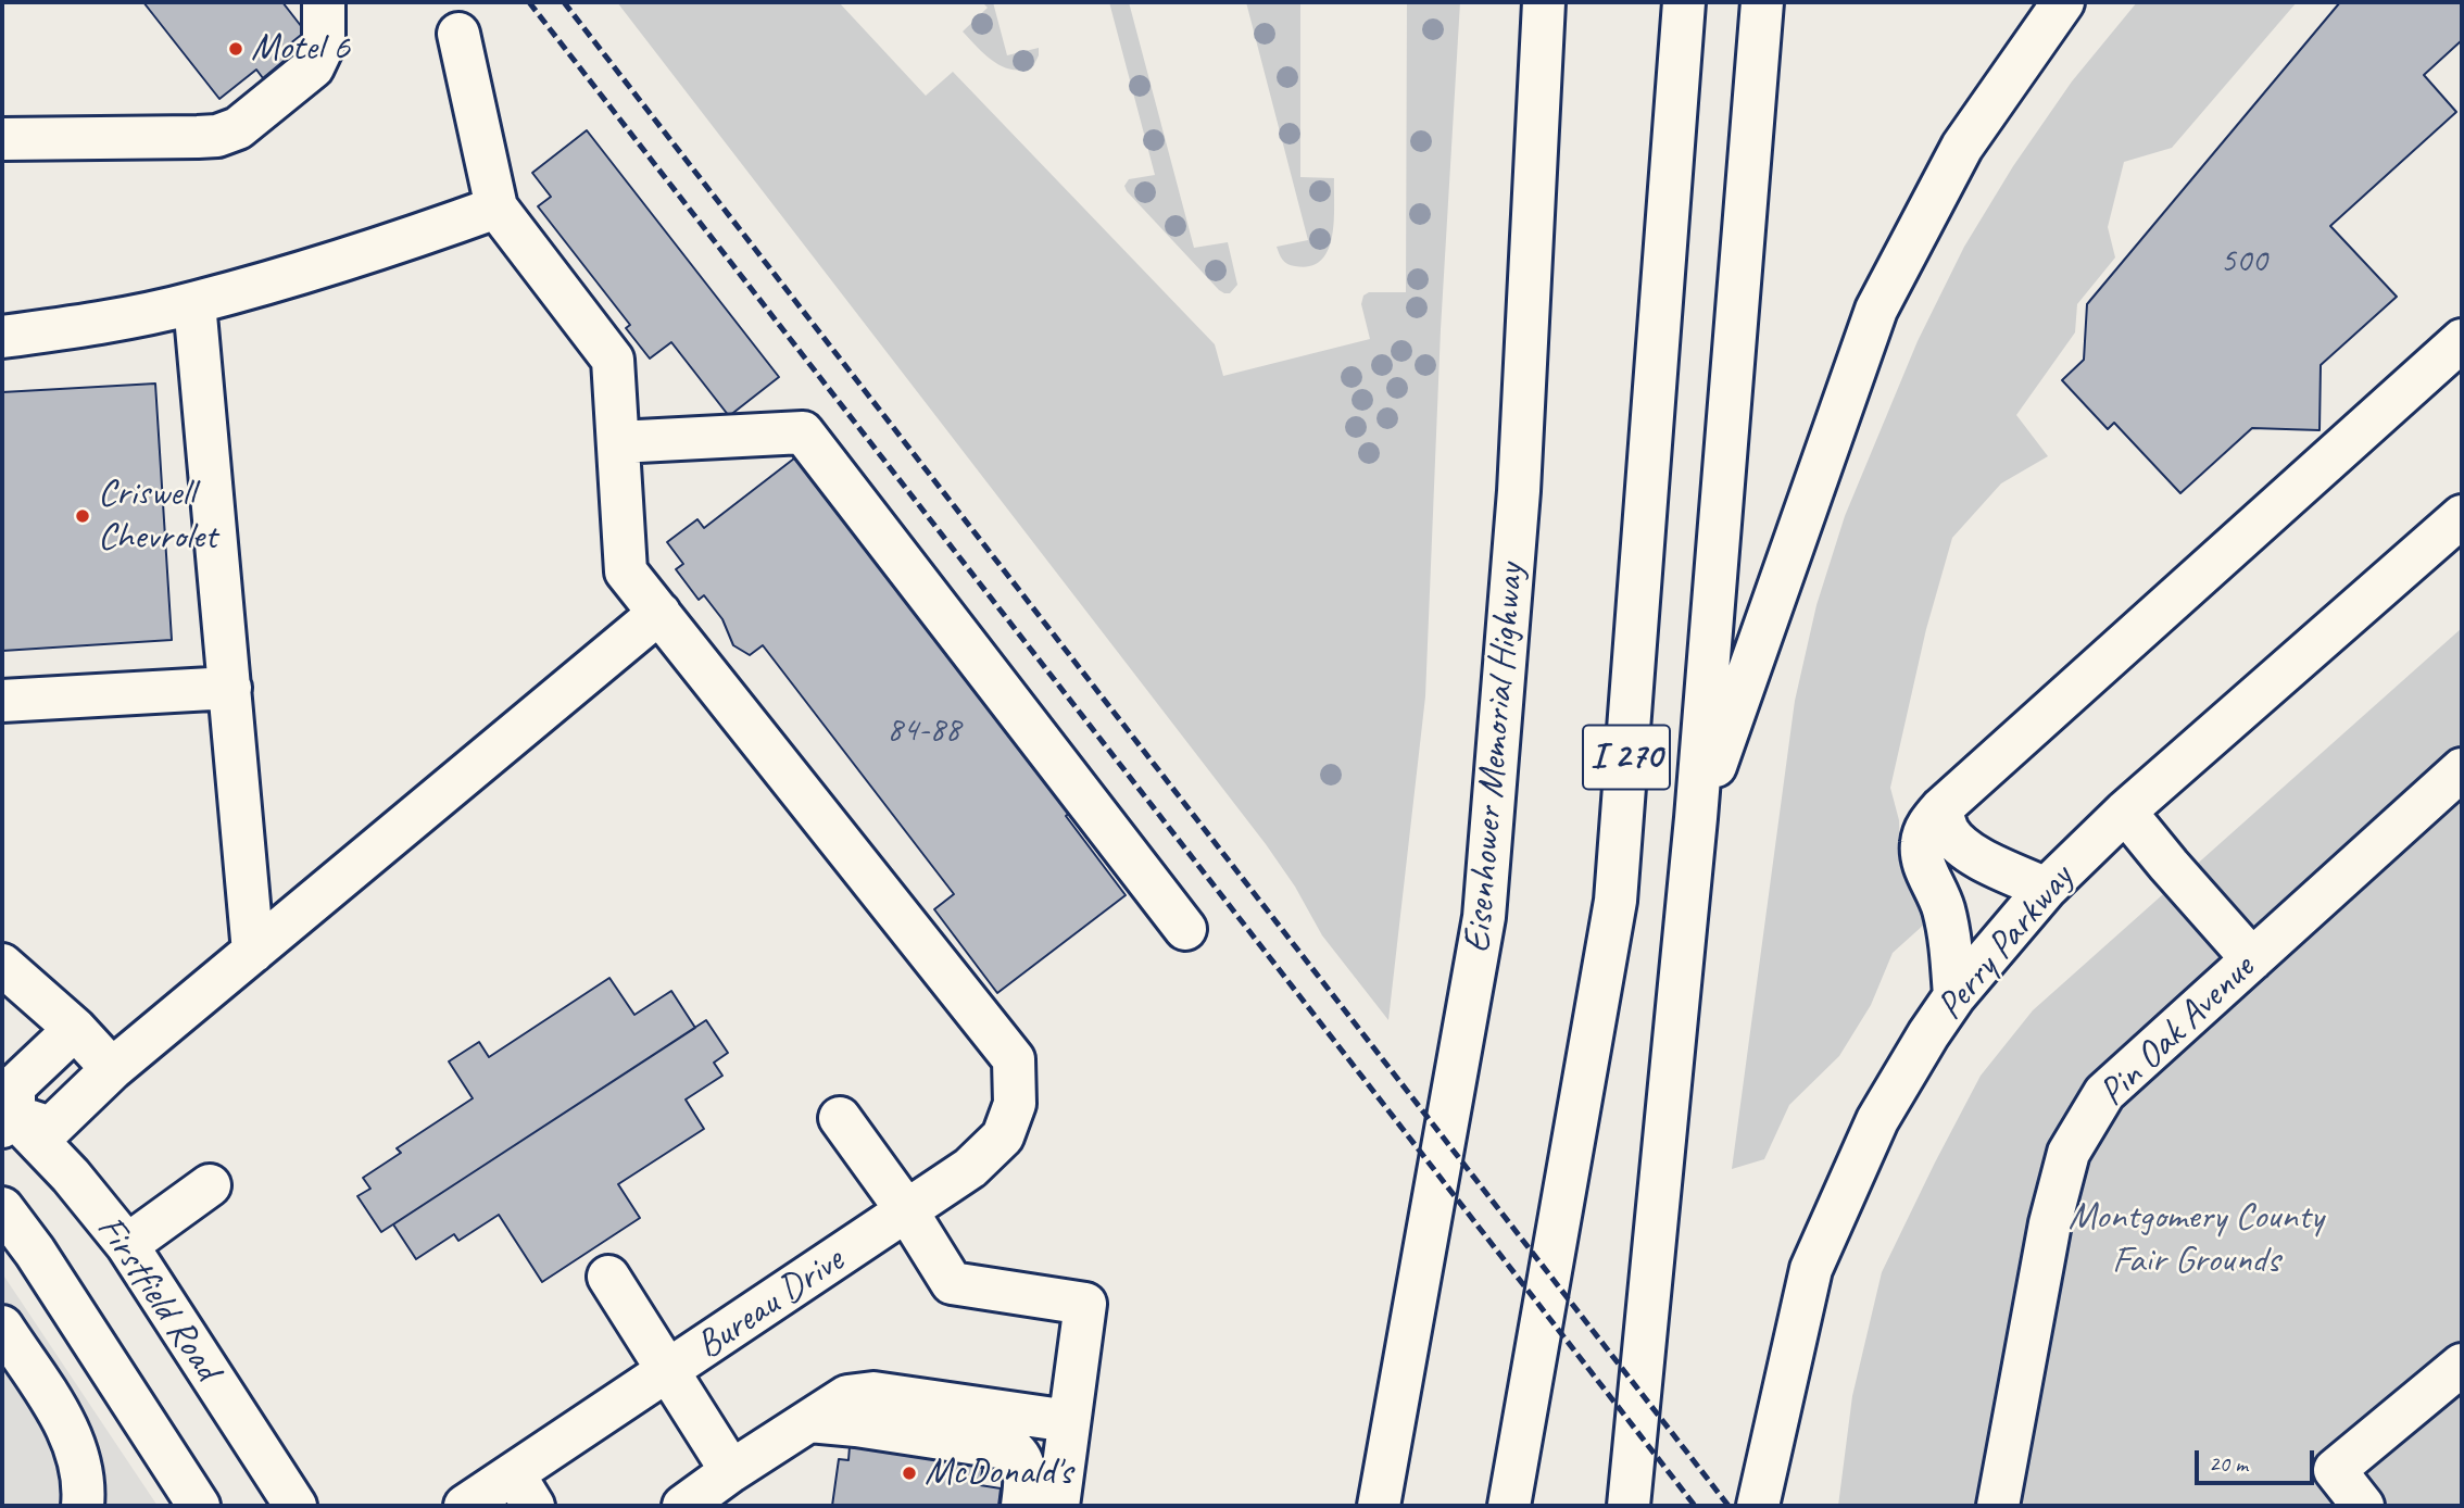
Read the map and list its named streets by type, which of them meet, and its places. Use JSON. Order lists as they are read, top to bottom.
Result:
{
  "streets": {
    "main road": [
      "I 270",
      "Eisenhower Memorial Highway",
      "Perry Parkway",
      "Pin Oak Avenue",
      "Firstfield Road",
      "Bureau Drive"
    ]
  },
  "parks": ["Montgomery County Fair Grounds"],
  "places": ["Motel 6", "Criswell Chevrolet", "McDonald's"],
  "house_numbers": ["500", "84-88"],
  "scale_bar": "20 m"
}
